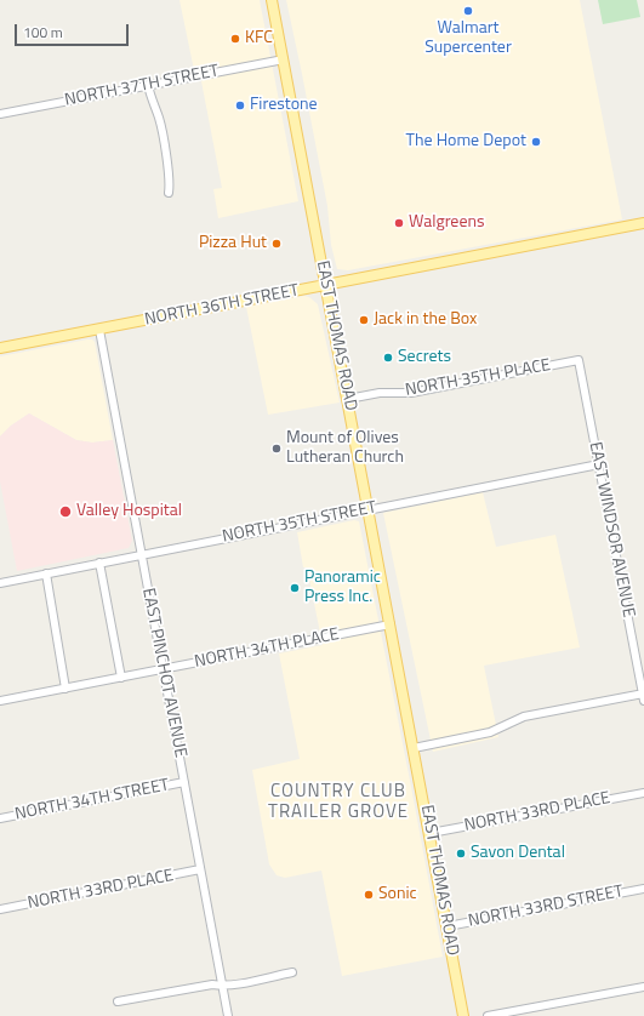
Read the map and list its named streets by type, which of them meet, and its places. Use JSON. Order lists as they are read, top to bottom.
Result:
{
  "streets": {
    "main road": ["NORTH 36TH STREET", "EAST THOMAS ROAD"],
    "street": [
      "NORTH 37TH STREET",
      "NORTH 35TH PLACE",
      "NORTH 35TH STREET",
      "EAST WINDSOR AVENUE",
      "NORTH 34TH PLACE",
      "EAST PINCHOT AVENUE",
      "NORTH 34TH STREET",
      "NORTH 33RD PLACE",
      "NORTH 33RD STREET"
    ]
  },
  "crossings": [
    ["NORTH 37TH STREET", "EAST THOMAS ROAD"],
    ["NORTH 36TH STREET", "EAST THOMAS ROAD"],
    ["NORTH 36TH STREET", "EAST PINCHOT AVENUE"],
    ["EAST THOMAS ROAD", "NORTH 35TH PLACE"],
    ["EAST THOMAS ROAD", "NORTH 35TH STREET"],
    ["EAST THOMAS ROAD", "NORTH 34TH PLACE"],
    ["EAST THOMAS ROAD", "NORTH 33RD PLACE"],
    ["EAST THOMAS ROAD", "NORTH 33RD STREET"],
    ["NORTH 35TH PLACE", "EAST WINDSOR AVENUE"],
    ["NORTH 35TH STREET", "EAST WINDSOR AVENUE"],
    ["NORTH 35TH STREET", "EAST PINCHOT AVENUE"],
    ["NORTH 34TH PLACE", "EAST PINCHOT AVENUE"],
    ["EAST PINCHOT AVENUE", "NORTH 34TH STREET"],
    ["EAST PINCHOT AVENUE", "NORTH 33RD PLACE"]
  ],
  "districts": ["COUNTRY CLUB TRAILER GROVE"],
  "places": [
    "Walmart Supercenter",
    "KFC",
    "Firestone",
    "The Home Depot",
    "Walgreens",
    "Pizza Hut",
    "Jack in the Box",
    "Secrets",
    "Mount of Olives Lutheran Church",
    "Valley Hospital",
    "Panoramic Press Inc.",
    "Savon Dental",
    "Sonic"
  ],
  "scale_bar": "100 m"
}
